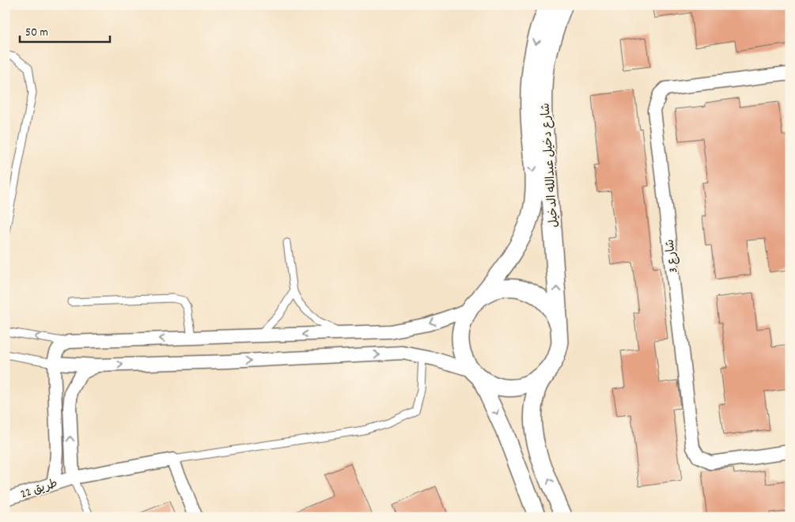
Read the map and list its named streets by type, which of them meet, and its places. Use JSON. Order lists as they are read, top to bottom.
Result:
{
  "streets": {
    "street": ["شارع دخيل عبدالله الدخيل", "شارع 3", "طريق 22"]
  },
  "scale_bar": "50 m"
}
